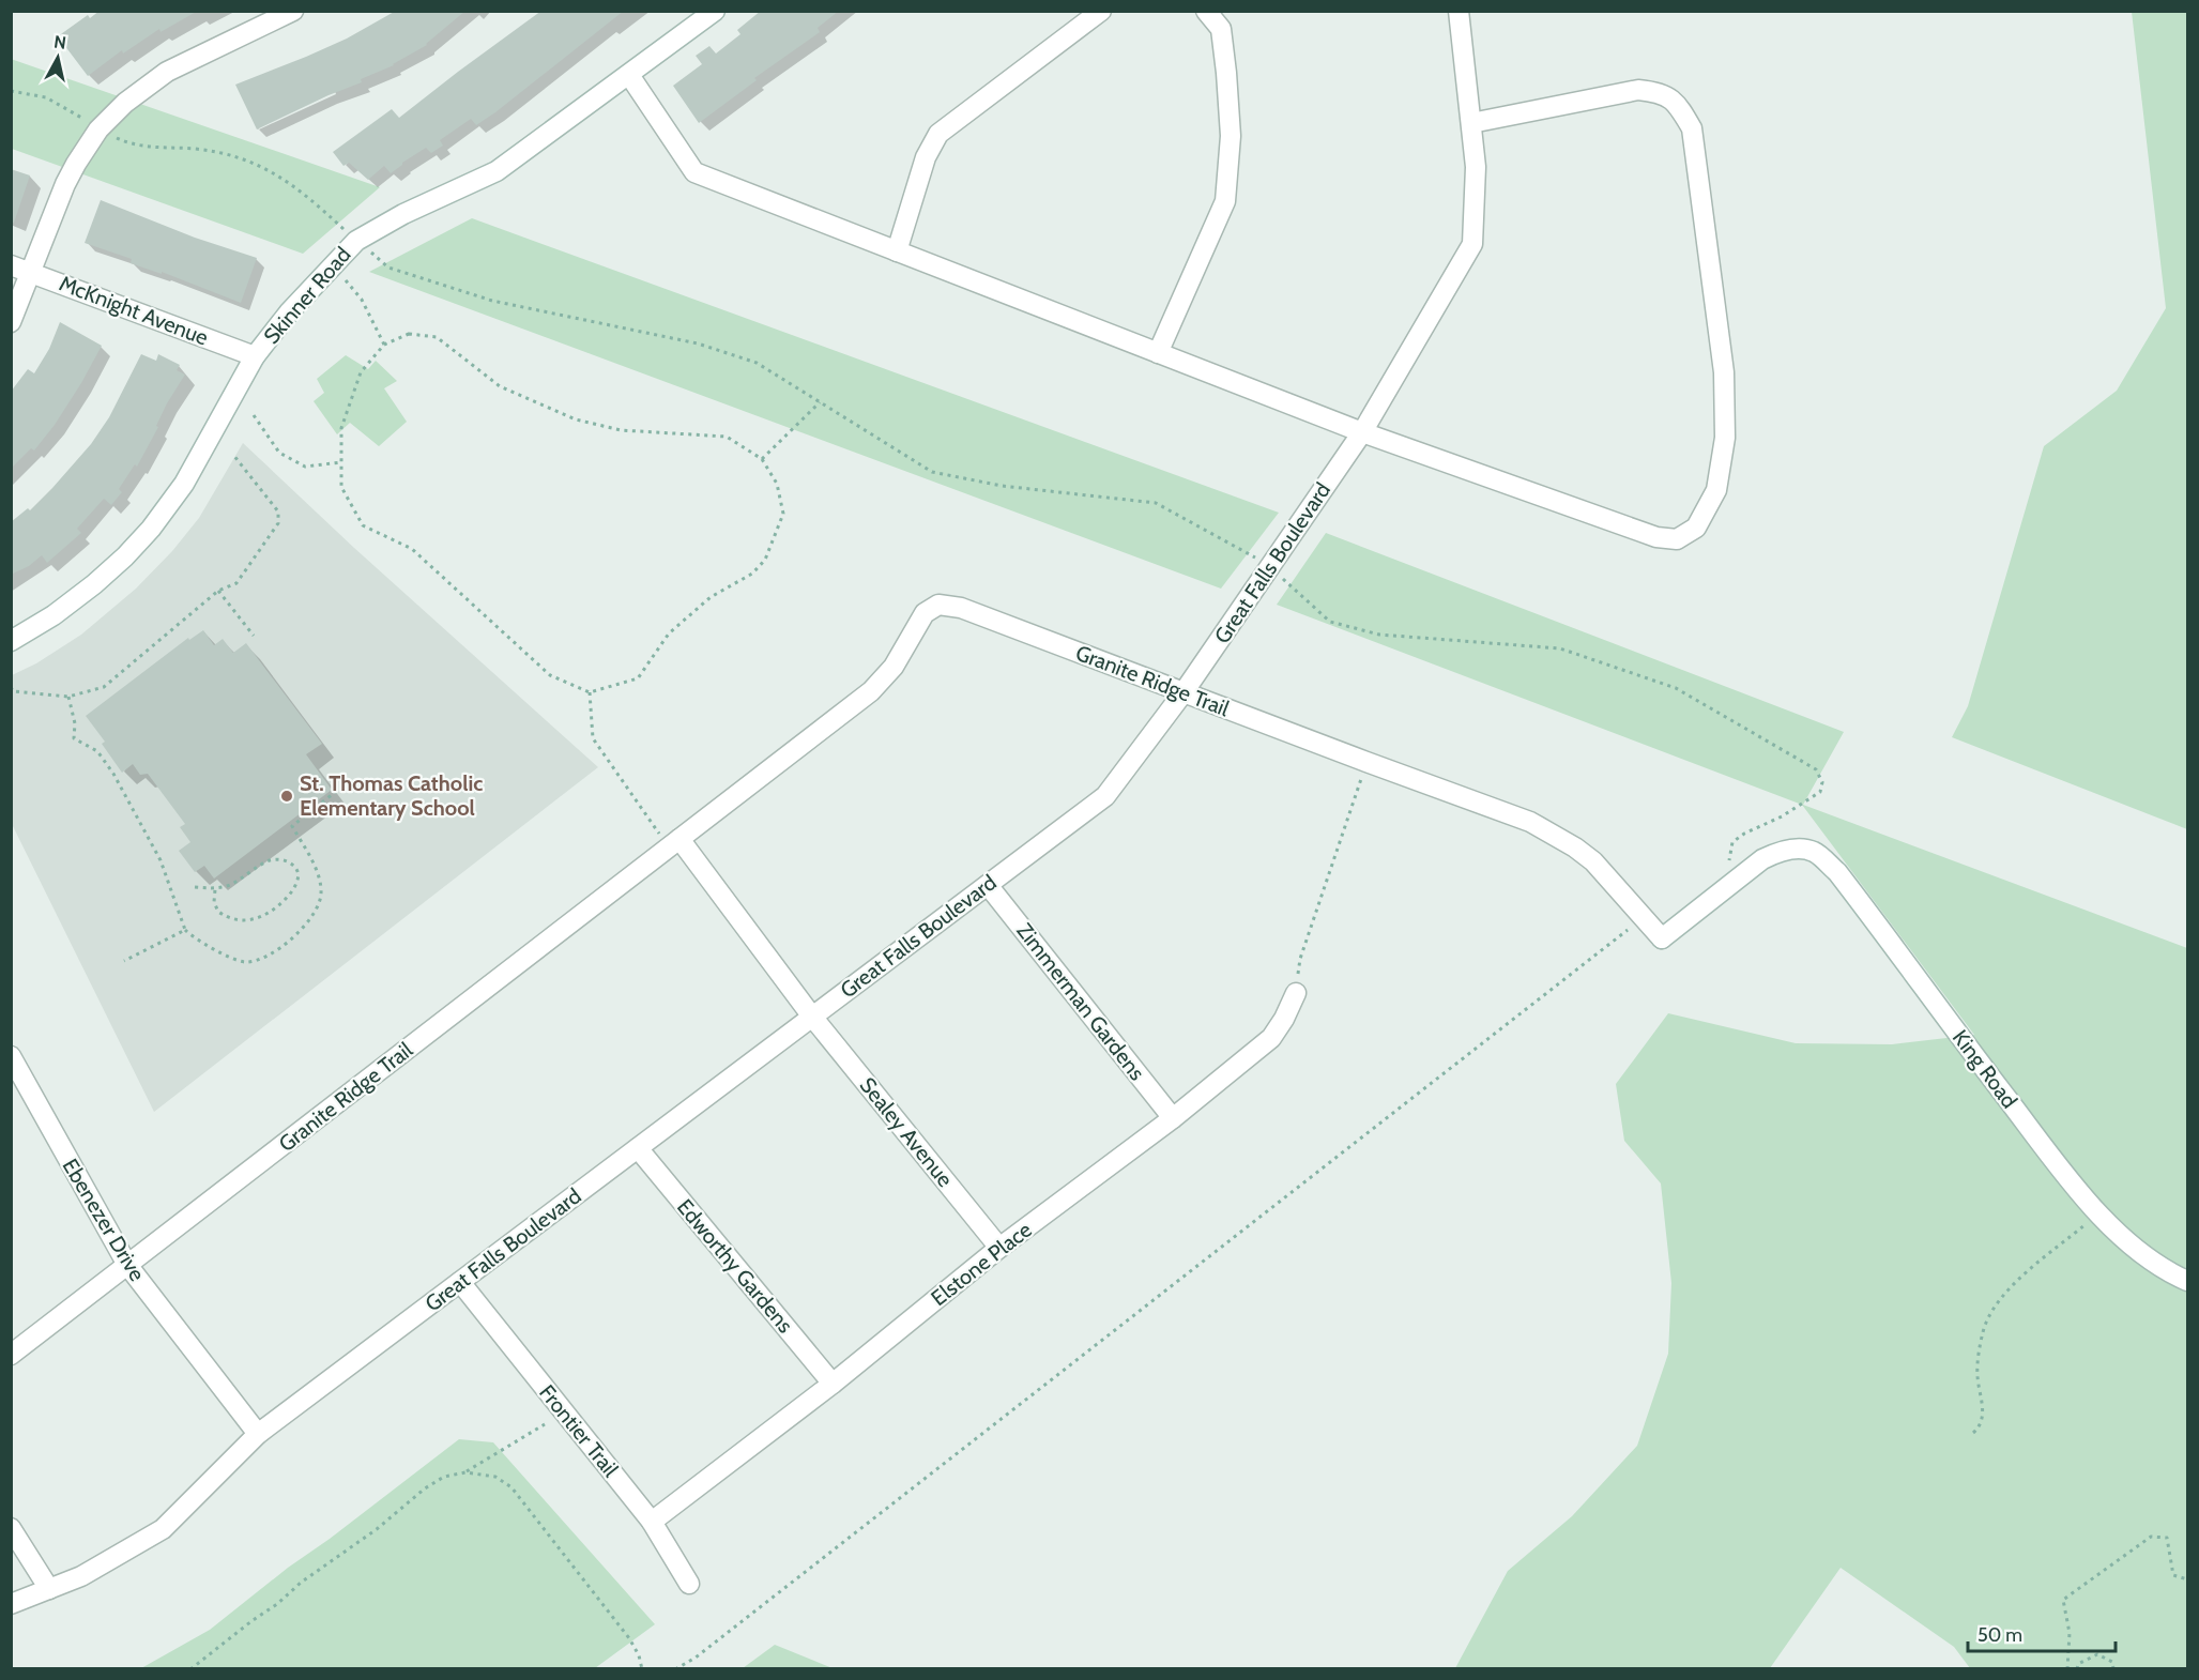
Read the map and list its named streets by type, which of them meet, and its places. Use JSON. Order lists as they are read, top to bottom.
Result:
{
  "streets": {
    "street": [
      "Skinner Road",
      "McKnight Avenue",
      "Great Falls Boulevard",
      "Granite Ridge Trail",
      "Zimmerman Gardens",
      "King Road",
      "Sealey Avenue",
      "Ebenezer Drive",
      "Elstone Place",
      "Edworthy Gardens",
      "Frontier Trail"
    ]
  },
  "crossings": [
    ["Skinner Road", "McKnight Avenue"],
    ["Great Falls Boulevard", "Granite Ridge Trail"],
    ["Great Falls Boulevard", "Zimmerman Gardens"],
    ["Great Falls Boulevard", "Sealey Avenue"],
    ["Great Falls Boulevard", "Ebenezer Drive"],
    ["Great Falls Boulevard", "Edworthy Gardens"],
    ["Great Falls Boulevard", "Frontier Trail"],
    ["Granite Ridge Trail", "King Road"],
    ["Granite Ridge Trail", "Ebenezer Drive"],
    ["Zimmerman Gardens", "Elstone Place"],
    ["Sealey Avenue", "Elstone Place"],
    ["Elstone Place", "Edworthy Gardens"],
    ["Elstone Place", "Frontier Trail"]
  ],
  "places": ["St. Thomas Catholic Elementary School"],
  "scale_bar": "50 m",
  "north": "top"
}
